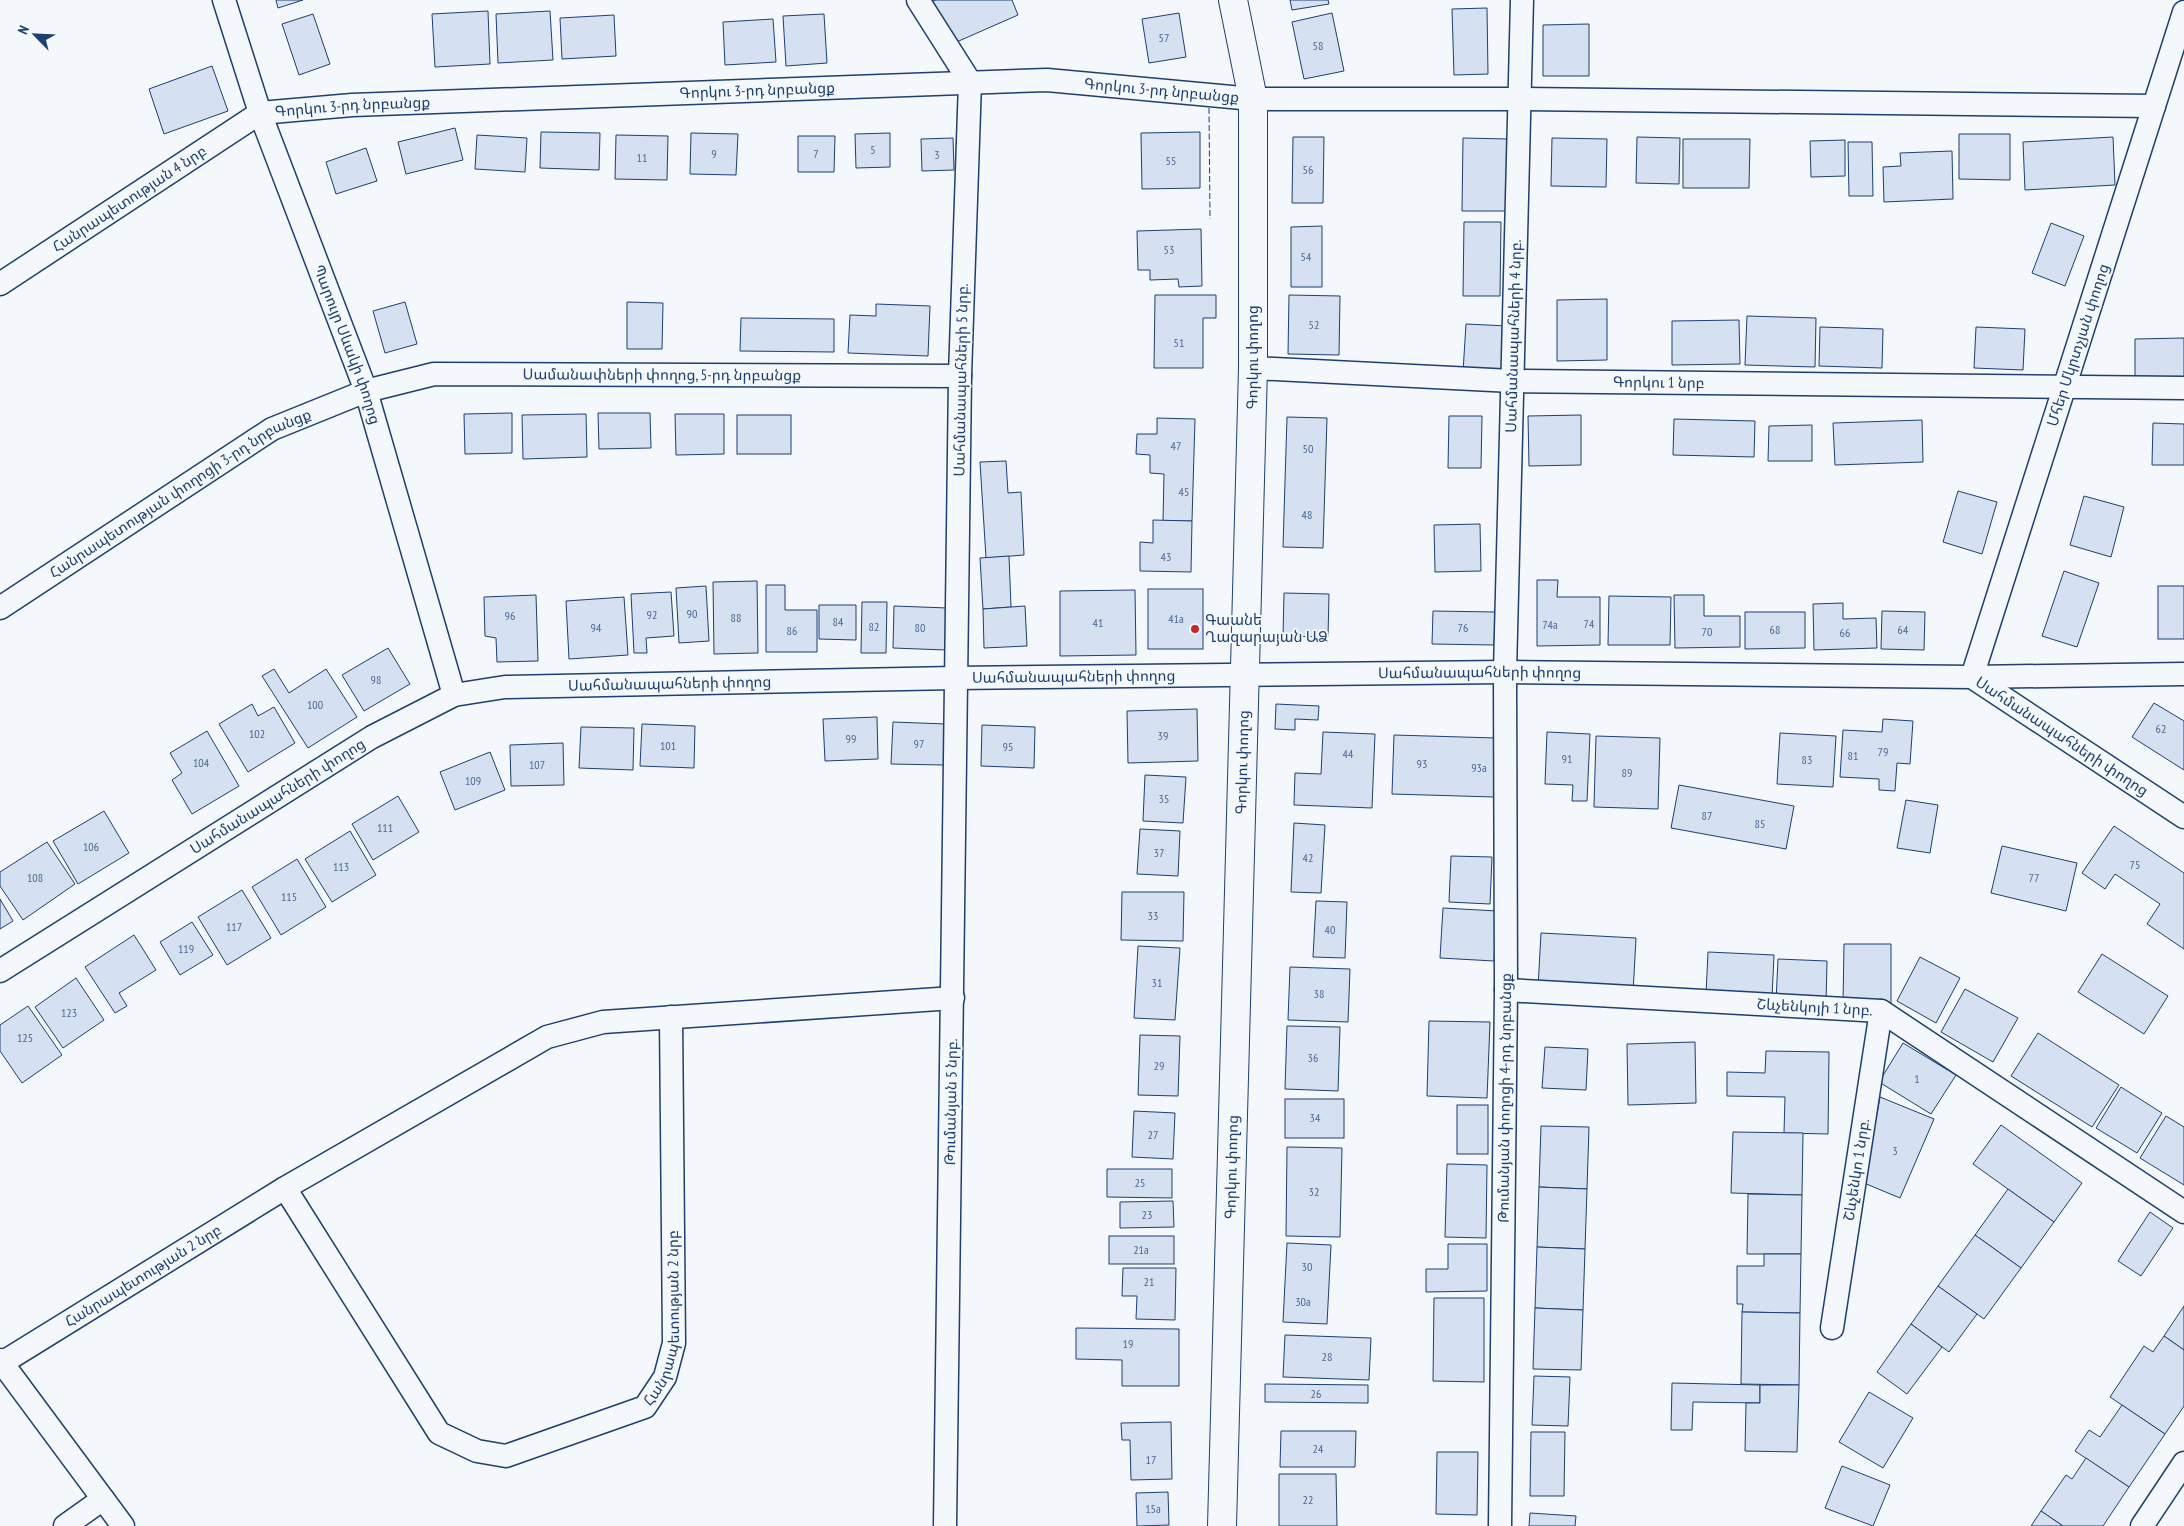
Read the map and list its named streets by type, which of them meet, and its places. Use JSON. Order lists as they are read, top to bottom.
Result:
{
  "streets": {
    "street": [
      "Գորկու 3-րդ նրբանցք",
      "Հանրապետության 4 նրբ",
      "Սահմանապահների 4 նրբ.",
      "Պարույր Սևակի փողոց",
      "Մհեր Մկրտչյան փողոց",
      "Գորկու փողոց",
      "Սամանափների փողոց, 5-րդ նրբանցք",
      "Սահմանապահների 5 նրբ.",
      "Գորկու 1 նրբ",
      "Հանրապետության փողոցի 3-րդ նրբանցք",
      "Սահմանապահների փողոց",
      "Շևչենկոյի 1 նրբ.",
      "Թումանյան փողոցի 4-րդ նրբանցք",
      "Թումանյան 5 նրբ.",
      "Շևչենկո 1 նրբ.",
      "Հանրապետության 2 նրբ"
    ]
  },
  "crossings": [
    ["Գորկու 3-րդ նրբանցք", "Հանրապետության 4 նրբ"],
    ["Գորկու 3-րդ նրբանցք", "Սահմանապահների 4 նրբ."],
    ["Գորկու 3-րդ նրբանցք", "Պարույր Սևակի փողոց"],
    ["Գորկու 3-րդ նրբանցք", "Մհեր Մկրտչյան փողոց"],
    ["Գորկու 3-րդ նրբանցք", "Գորկու փողոց"],
    ["Գորկու 3-րդ նրբանցք", "Սահմանապահների 5 նրբ."],
    ["Հանրապետության 4 նրբ", "Պարույր Սևակի փողոց"],
    ["Սահմանապահների 4 նրբ.", "Գորկու 1 նրբ"],
    ["Սահմանապահների 4 նրբ.", "Սահմանապահների փողոց"],
    ["Սահմանապահների 4 նրբ.", "Թումանյան փողոցի 4-րդ նրբանցք"],
    ["Պարույր Սևակի փողոց", "Սամանափների փողոց, 5-րդ նրբանցք"],
    ["Պարույր Սևակի փողոց", "Հանրապետության փողոցի 3-րդ նրբանցք"],
    ["Պարույր Սևակի փողոց", "Սահմանապահների փողոց"],
    ["Մհեր Մկրտչյան փողոց", "Գորկու 1 նրբ"],
    ["Մհեր Մկրտչյան փողոց", "Սահմանապահների փողոց"],
    ["Գորկու փողոց", "Գորկու 1 նրբ"],
    ["Գորկու փողոց", "Սահմանապահների փողոց"],
    ["Սամանափների փողոց, 5-րդ նրբանցք", "Սահմանապահների 5 նրբ."],
    ["Սամանափների փողոց, 5-րդ նրբանցք", "Հանրապետության փողոցի 3-րդ նրբանցք"],
    ["Սահմանապահների 5 նրբ.", "Սահմանապահների փողոց"],
    ["Սահմանապահների 5 նրբ.", "Թումանյան 5 նրբ."],
    ["Սահմանապահների փողոց", "Թումանյան փողոցի 4-րդ նրբանցք"],
    ["Սահմանապահների փողոց", "Թումանյան 5 նրբ."],
    ["Շևչենկոյի 1 նրբ.", "Թումանյան փողոցի 4-րդ նրբանցք"],
    ["Շևչենկոյի 1 նրբ.", "Շևչենկո 1 նրբ."],
    ["Թումանյան 5 նրբ.", "Հանրապետության 2 նրբ"]
  ],
  "places": ["Գաանե Ղազարայան ԱՁ"],
  "house_numbers": [
    "57",
    "58",
    "5",
    "9",
    "7",
    "3",
    "11",
    "55",
    "56",
    "53",
    "54",
    "52",
    "51",
    "47",
    "50",
    "45",
    "48",
    "43",
    "90",
    "92",
    "96",
    "88",
    "41a",
    "84",
    "41",
    "74",
    "74a",
    "82",
    "94",
    "80",
    "76",
    "68",
    "64",
    "86",
    "70",
    "66",
    "98",
    "100",
    "62",
    "102",
    "39",
    "99",
    "97",
    "101",
    "95",
    "79",
    "44",
    "81",
    "91",
    "83",
    "104",
    "93",
    "107",
    "93a",
    "89",
    "109",
    "35",
    "87",
    "85",
    "111",
    "106",
    "37",
    "42",
    "75",
    "113",
    "108",
    "77",
    "115",
    "33",
    "117",
    "40",
    "119",
    "31",
    "38",
    "123",
    "125",
    "36",
    "29",
    "1",
    "34",
    "27",
    "3",
    "25",
    "32",
    "23",
    "21a",
    "30",
    "21",
    "30a",
    "19",
    "28",
    "26",
    "24",
    "17",
    "22",
    "15а"
  ],
  "north": "top left"
}
